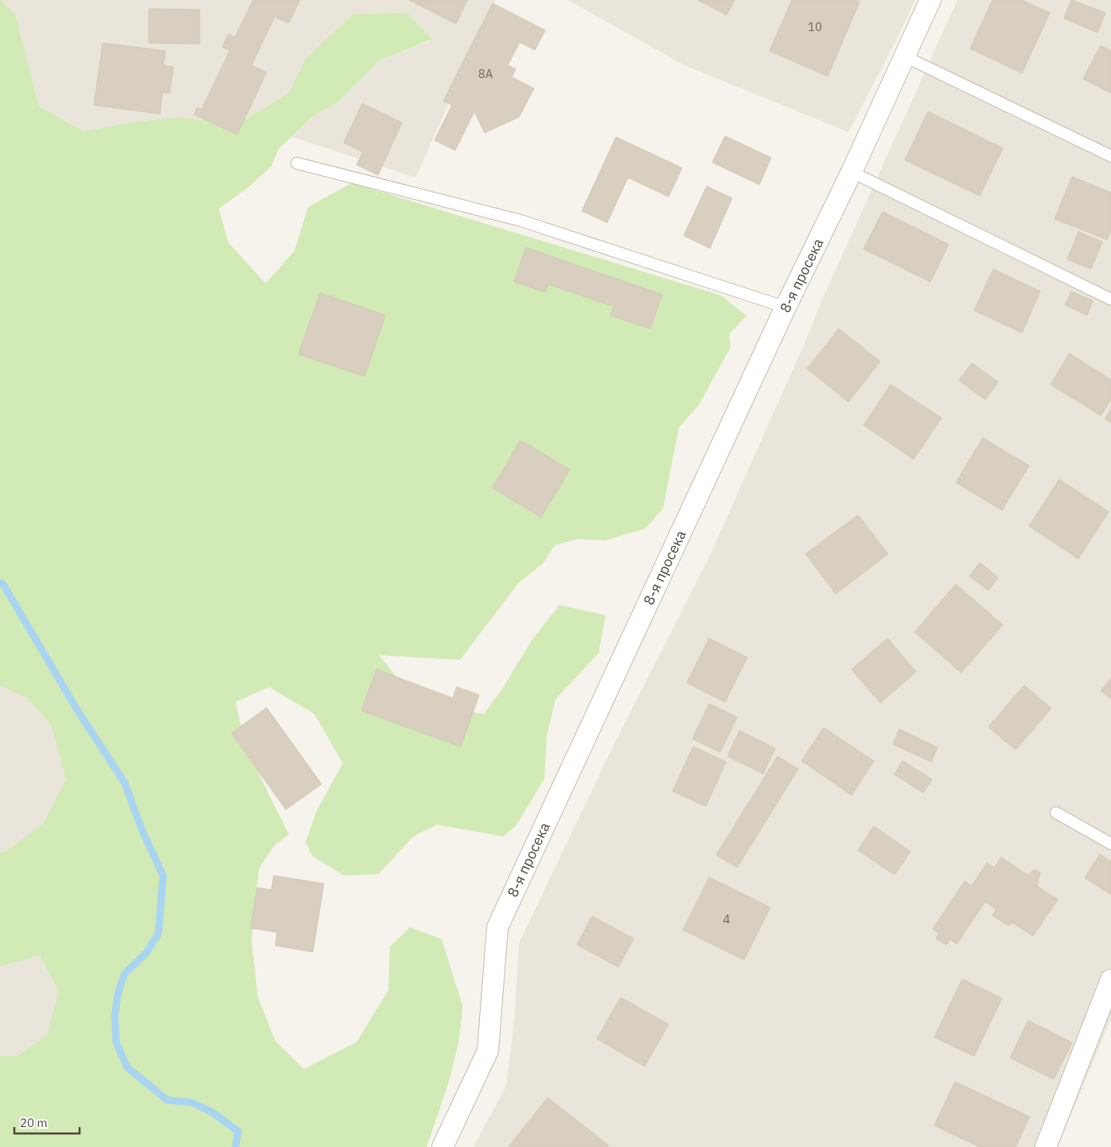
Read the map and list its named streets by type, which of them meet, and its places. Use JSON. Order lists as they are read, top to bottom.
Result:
{
  "streets": {
    "street": ["8-я просека"]
  },
  "house_numbers": ["10", "8А", "4"],
  "scale_bar": "20 m"
}
